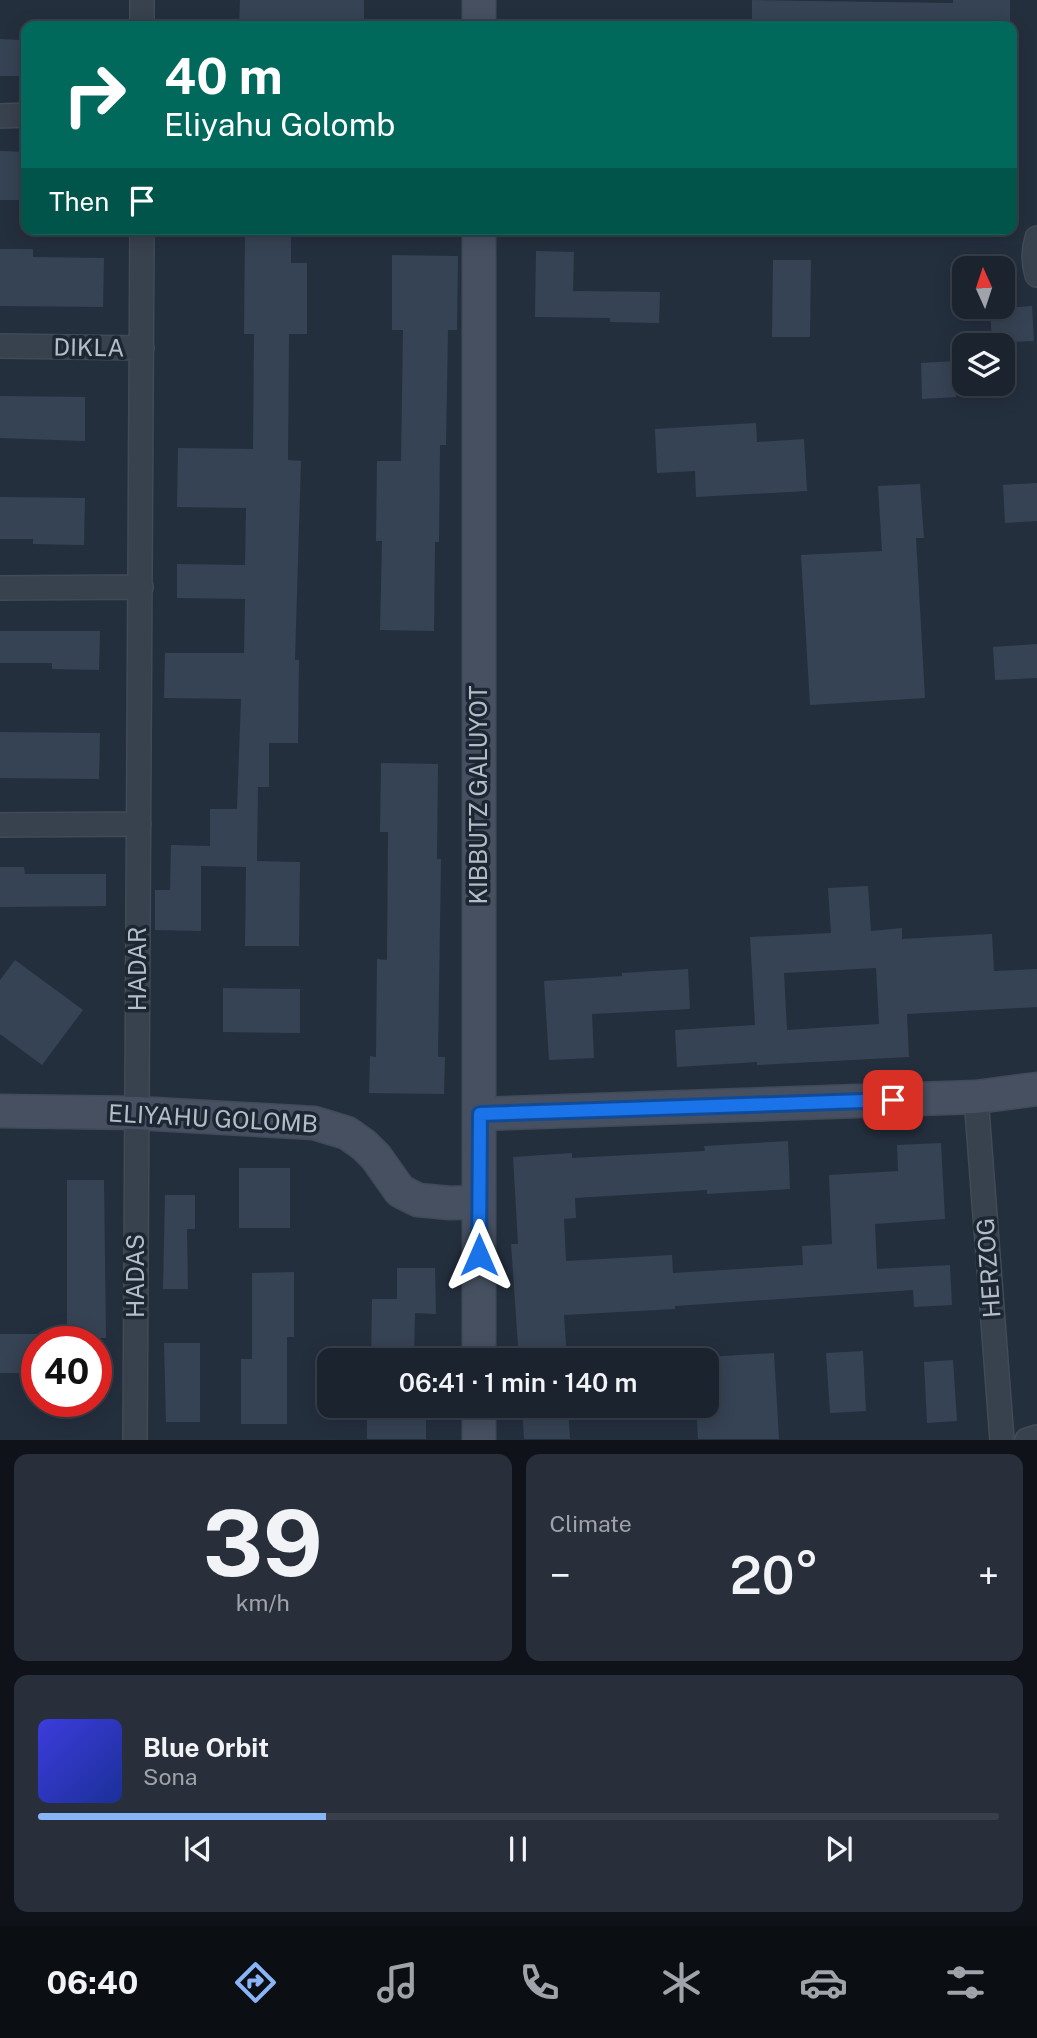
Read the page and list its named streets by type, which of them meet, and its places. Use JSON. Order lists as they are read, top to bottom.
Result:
{
  "streets": {
    "street": [
      "DIKLA",
      "KIBBUTZ GALUYOT",
      "HADAR",
      "ELIYAHU GOLOMB",
      "HERZOG",
      "HADAS"
    ]
  },
  "crossings": [
    ["DIKLA", "HADAR"],
    ["KIBBUTZ GALUYOT", "ELIYAHU GOLOMB"],
    ["HADAR", "ELIYAHU GOLOMB"],
    ["HADAR", "HADAS"],
    ["ELIYAHU GOLOMB", "HADAS"]
  ],
  "north": "top",
  "page": {
    "turn": ["40 m", "Eliyahu Golomb"],
    "then": "Then",
    "limit": "40",
    "trip": "06:41 · 1 min · 140 m",
    "tile": [
      ["39", "km/h"],
      "Climate"
    ],
    "heat": ["−", "20°", "+"],
    "song": ["Blue Orbit", "Sona"],
    "tabs": "06:40"
  }
}
